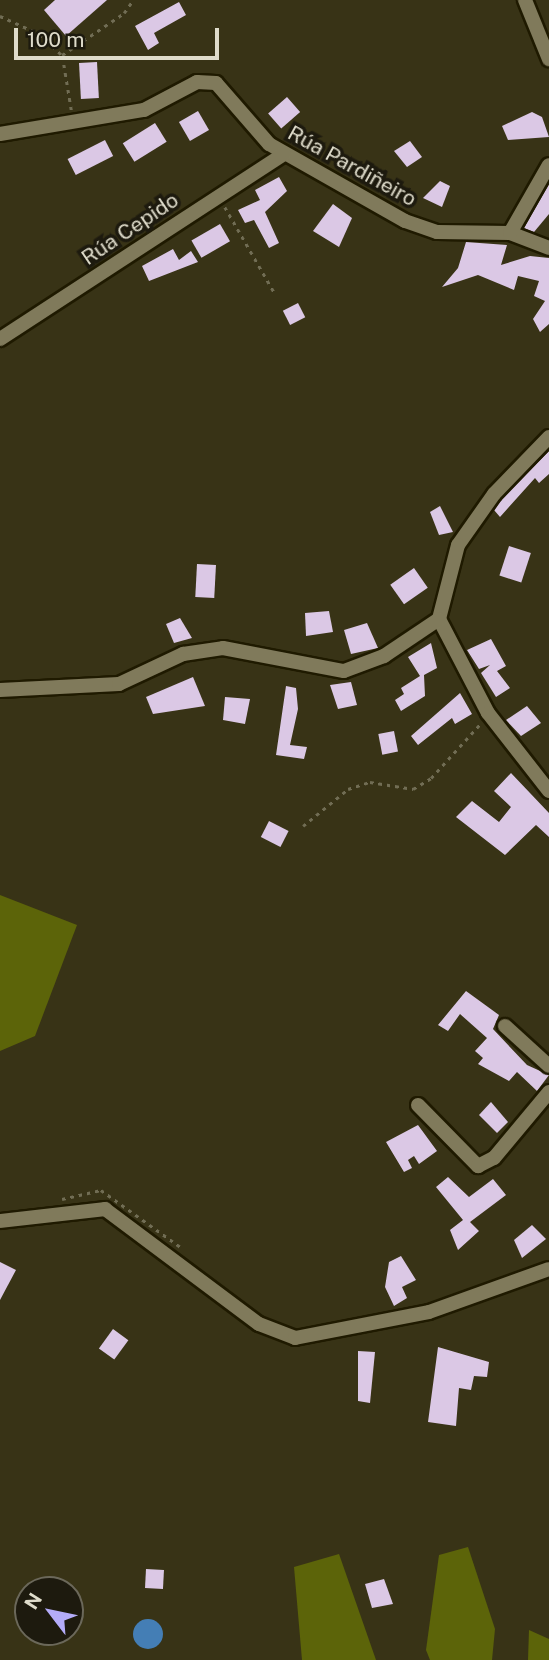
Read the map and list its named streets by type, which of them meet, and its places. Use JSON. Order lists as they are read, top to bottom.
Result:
{
  "streets": {
    "street": ["Rúa Pardiñeiro", "Rúa Cepido"]
  },
  "crossings": [
    ["Rúa Pardiñeiro", "Rúa Cepido"]
  ],
  "scale_bar": "100 m",
  "north": "top left"
}
